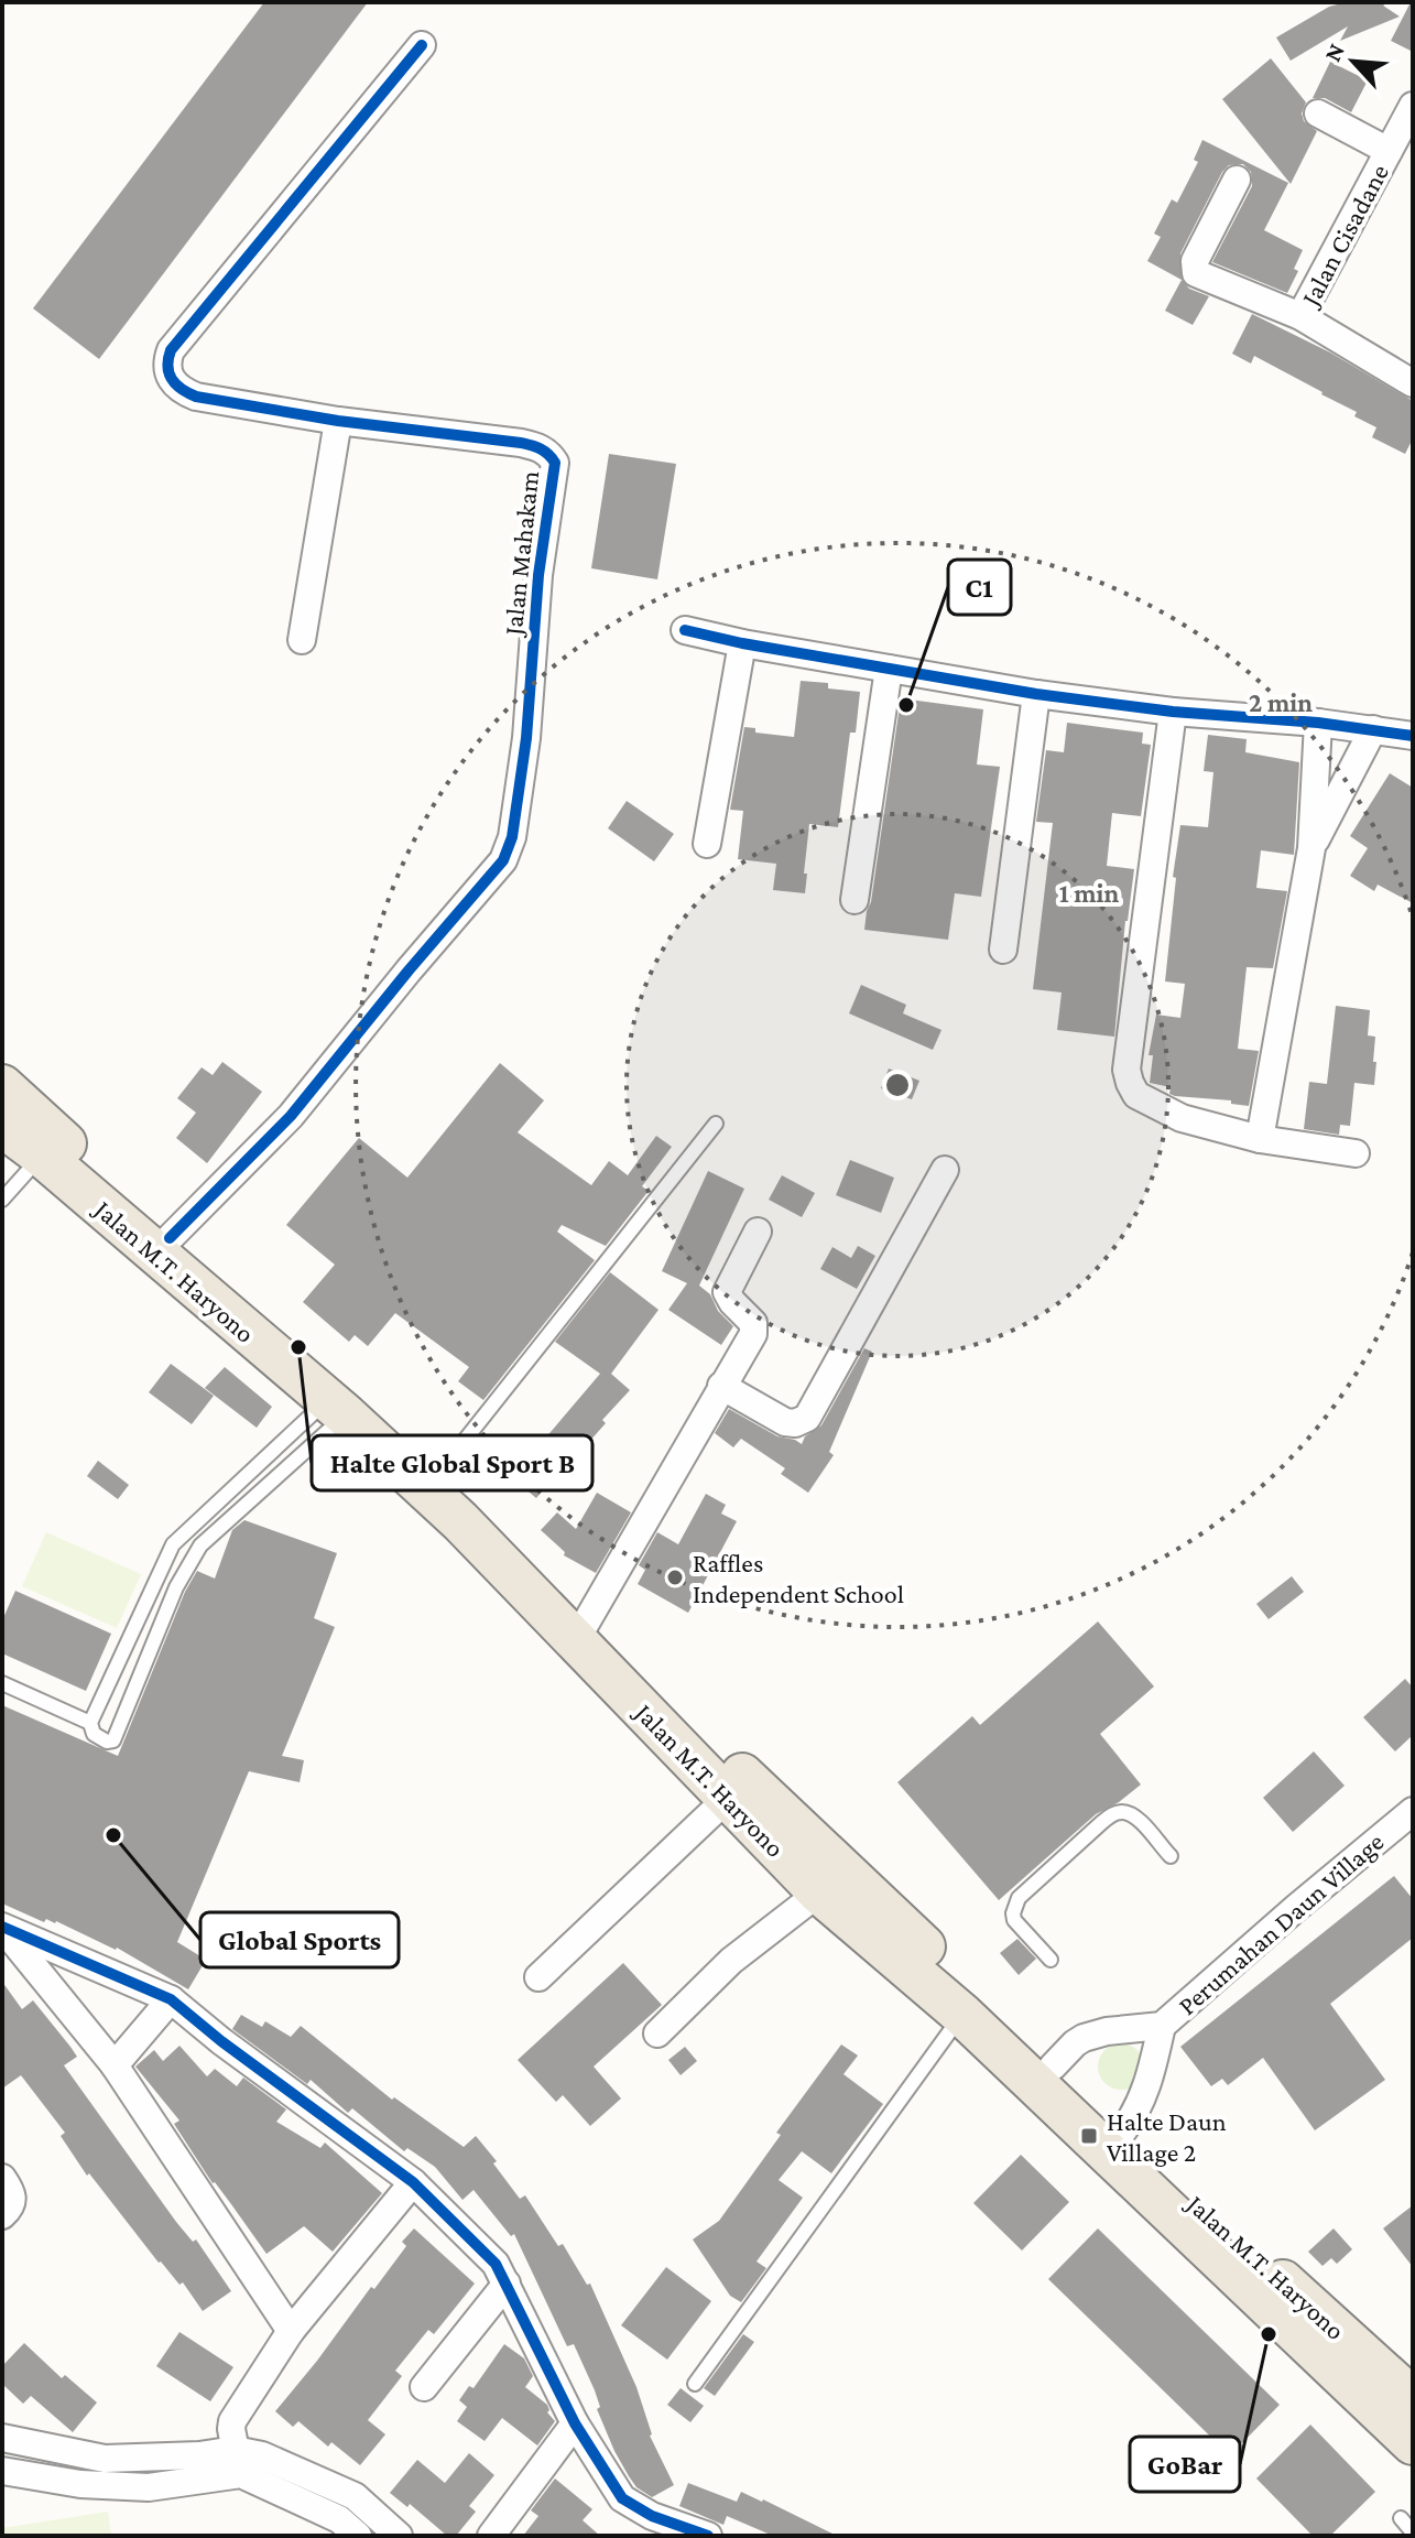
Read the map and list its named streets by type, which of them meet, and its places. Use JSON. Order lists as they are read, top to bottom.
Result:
{
  "streets": {
    "main road": ["Jalan M.T. Haryono"],
    "street": ["Jalan Cisadane", "Jalan Mahakam", "Perumahan Daun Village"]
  },
  "crossings": [
    ["Jalan Mahakam", "Jalan M.T. Haryono"],
    ["Jalan M.T. Haryono", "Perumahan Daun Village"]
  ],
  "places": {
    "other": [
      "C1",
      "Halte Global Sport B",
      "Raffles Independent School",
      "Global Sports",
      "GoBar"
    ],
    "transit": ["Halte Daun Village 2"]
  },
  "north": "top left",
  "rings": ["2 min", "1 min"]
}
